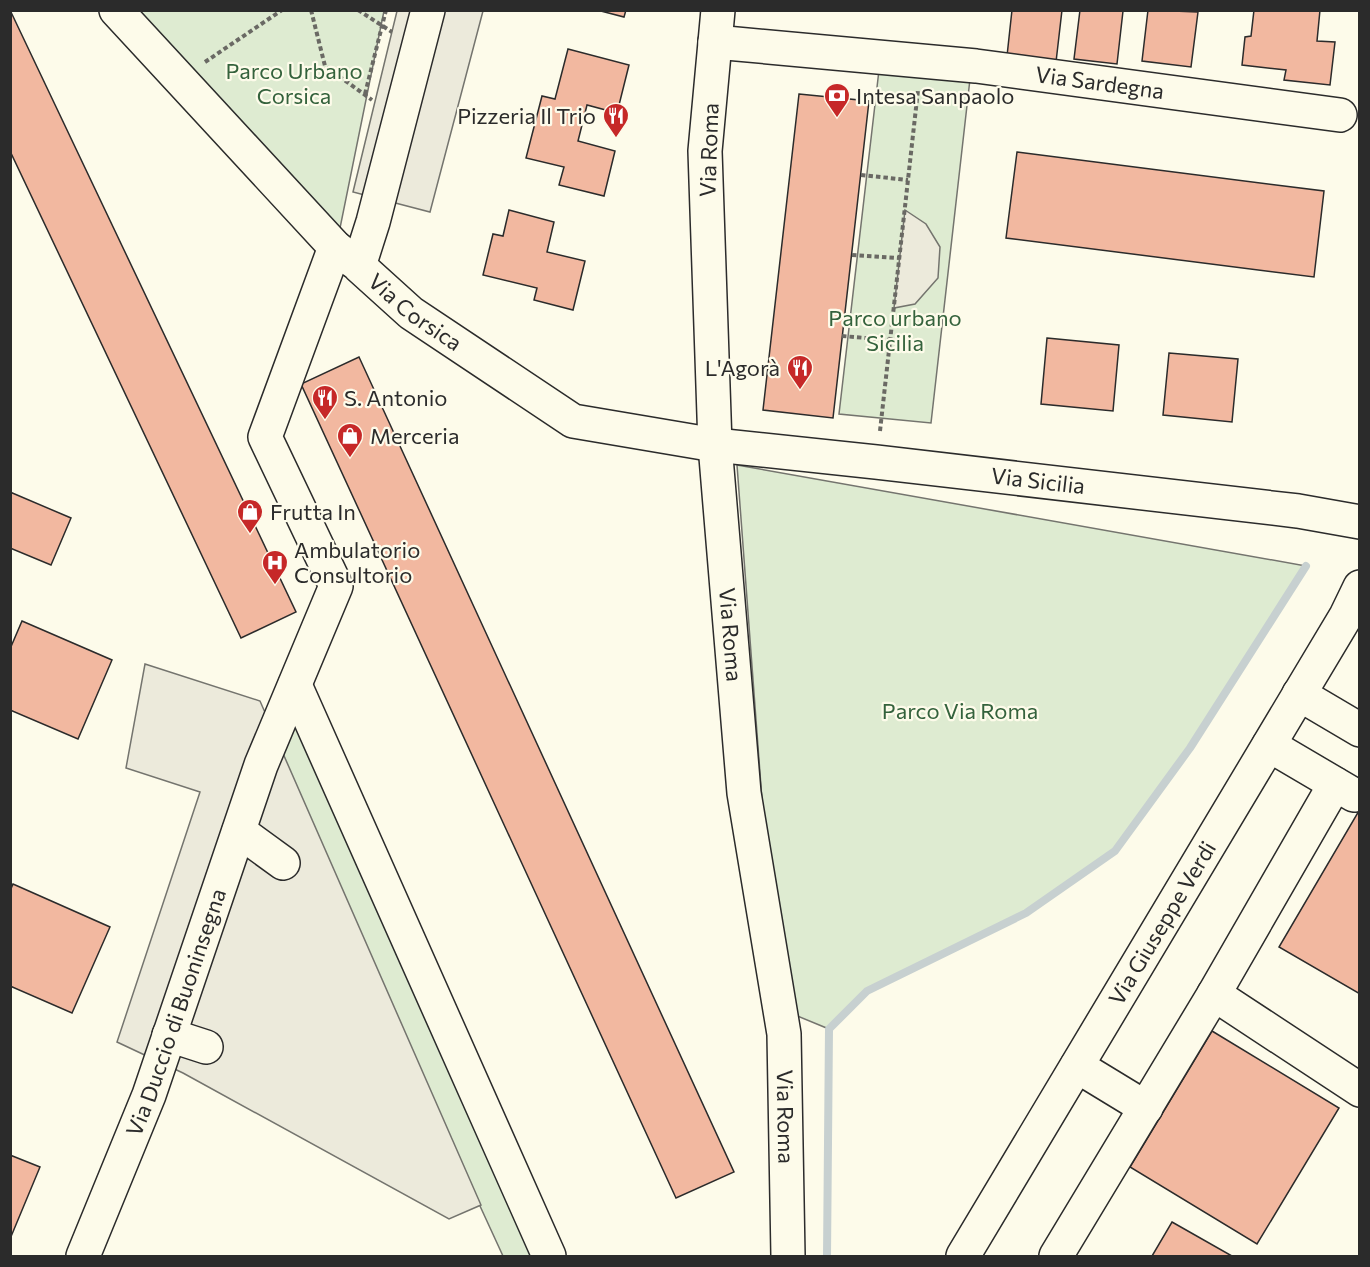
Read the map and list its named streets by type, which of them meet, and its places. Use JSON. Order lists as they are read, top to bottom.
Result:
{
  "streets": {
    "street": [
      "Via Sardegna",
      "Via Roma",
      "Via Corsica",
      "Via Sicilia",
      "Via Giuseppe Verdi",
      "Via Duccio di Buoninsegna"
    ]
  },
  "crossings": [
    ["Via Sardegna", "Via Roma"],
    ["Via Roma", "Via Corsica"],
    ["Via Roma", "Via Sicilia"],
    ["Via Corsica", "Via Sicilia"],
    ["Via Corsica", "Via Duccio di Buoninsegna"]
  ],
  "parks": ["Parco Urbano Corsica", "Parco urbano Sicilia", "Parco Via Roma"],
  "places": {
    "bank": ["Intesa Sanpaolo"],
    "restaurant": ["Pizzeria Il Trio", "L'Agorà", "S. Antonio"],
    "shop": ["Merceria", "Frutta In"],
    "hospital": ["Ambulatorio Consultorio"]
  }
}
